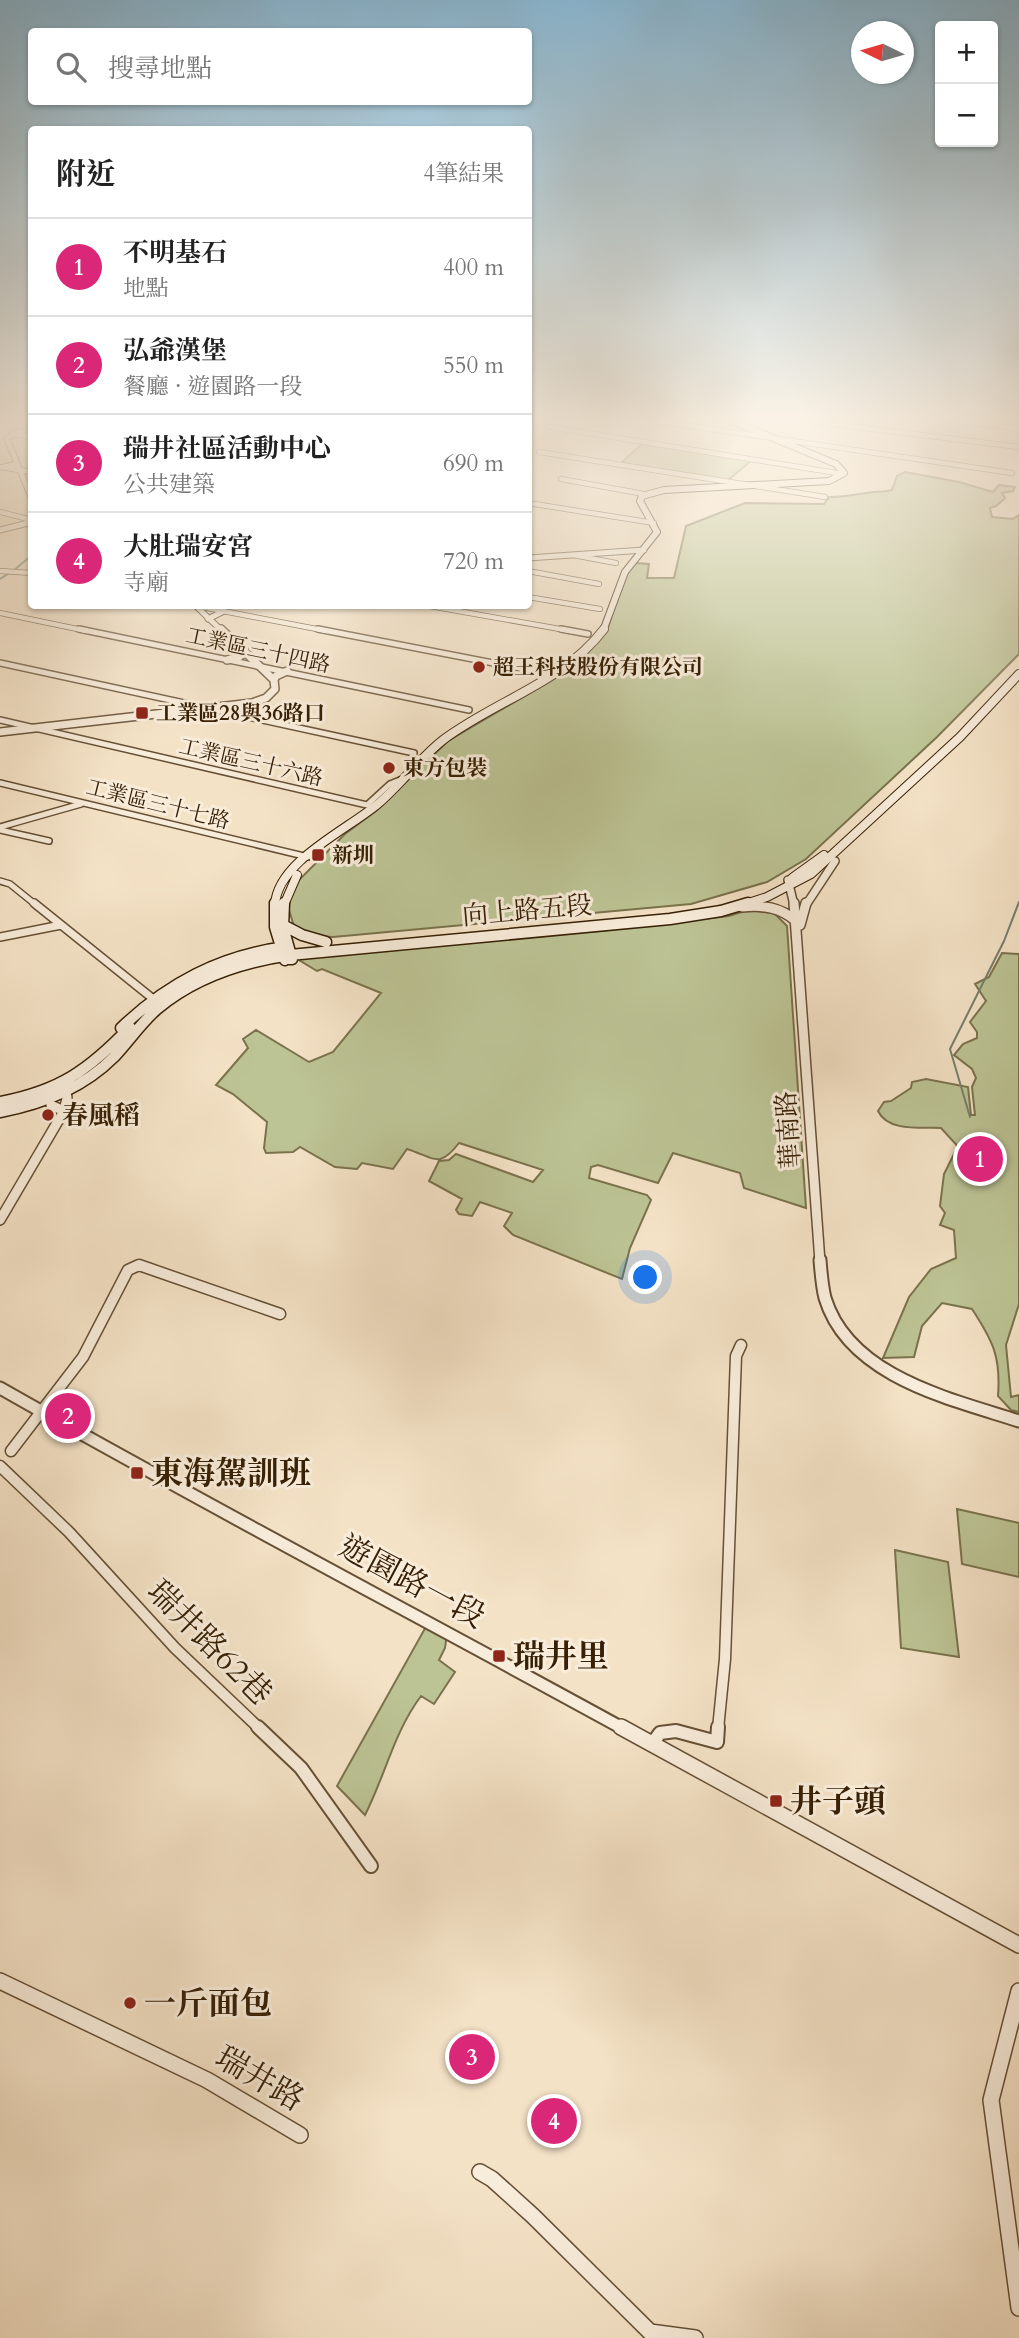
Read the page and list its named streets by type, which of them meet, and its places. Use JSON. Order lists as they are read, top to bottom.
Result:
{
  "streets": {
    "main road": ["向上路五段"],
    "street": [
      "工業區三十四路",
      "工業區三十六路",
      "工業區三十七路",
      "華南路",
      "遊園路一段",
      "瑞井路62巷",
      "瑞井路"
    ]
  },
  "crossings": [
    ["向上路五段", "華南路"]
  ],
  "places": {
    "other": [
      "超王科技股份有限公司",
      "東方包裝",
      "春風稻",
      "一斤面包"
    ],
    "transit": [
      "工業區28與36路口",
      "新圳",
      "東海駕訓班",
      "瑞井里",
      "井子頭"
    ]
  },
  "north": "left",
  "page": {
    "map_buttons": ["+", "−"],
    "search": "搜尋地點",
    "heading": ["附近", "4筆結果"],
    "list": [
      {
        "mark": "1",
        "name": "不明基石",
        "note": "地點",
        "value": "400 m"
      },
      {
        "mark": "2",
        "name": "弘爺漢堡",
        "note": "餐廳 · 遊園路一段",
        "value": "550 m"
      },
      {
        "mark": "3",
        "name": "瑞井社區活動中心",
        "note": "公共建築",
        "value": "690 m"
      },
      {
        "mark": "4",
        "name": "大肚瑞安宮",
        "note": "寺廟",
        "value": "720 m"
      }
    ],
    "pins": [
      "1",
      "2",
      "3",
      "4"
    ]
  }
}
